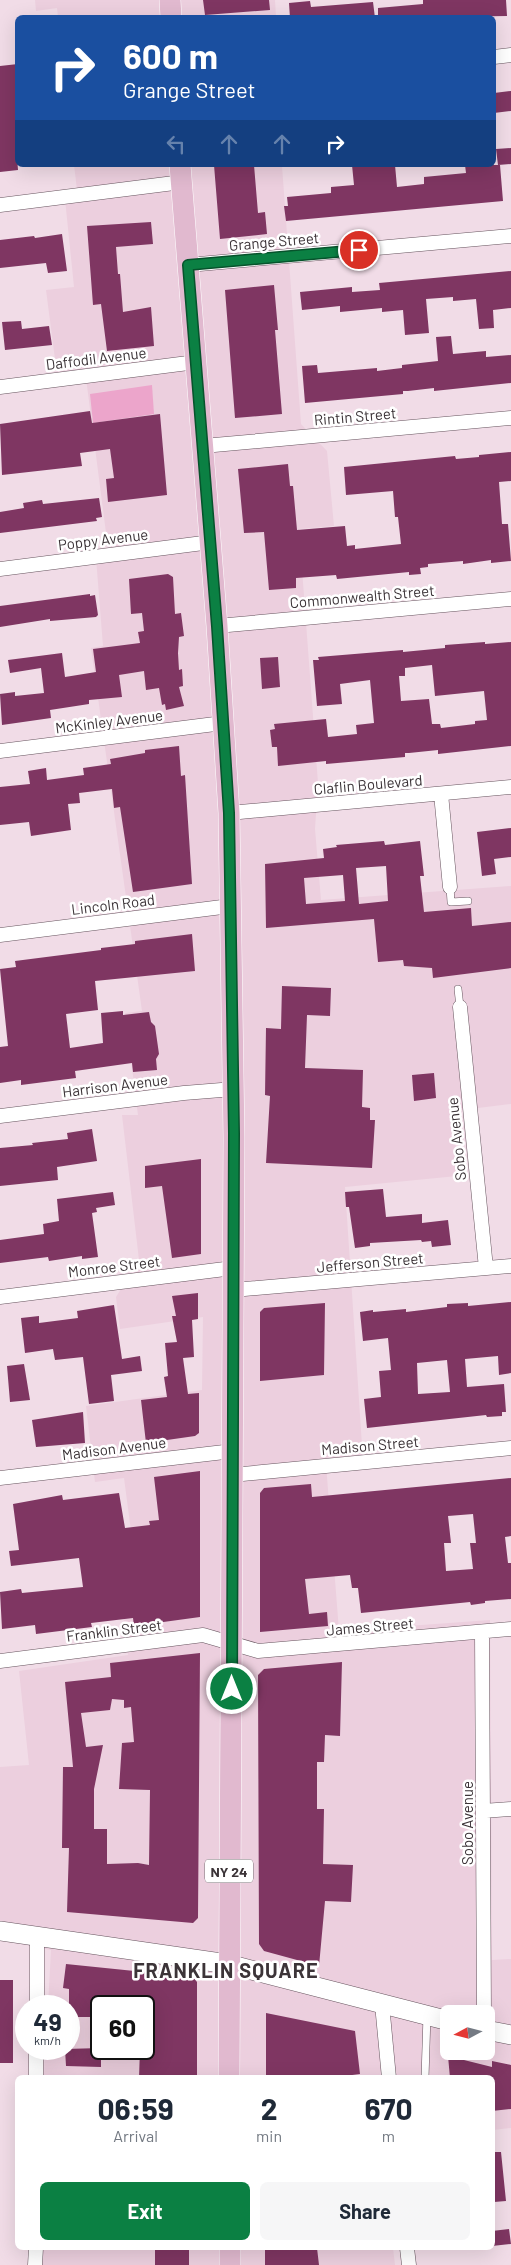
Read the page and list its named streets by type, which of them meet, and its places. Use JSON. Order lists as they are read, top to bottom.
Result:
{
  "streets": {
    "main road": ["NY 24"],
    "street": [
      "Grange Street",
      "Daffodil Avenue",
      "Rintin Street",
      "Poppy Avenue",
      "Commonwealth Street",
      "McKinley Avenue",
      "Claflin Boulevard",
      "Lincoln Road",
      "Harrison Avenue",
      "Sobo Avenue",
      "Jefferson Street",
      "Monroe Street",
      "Madison Street",
      "Madison Avenue",
      "James Street",
      "Franklin Street"
    ]
  },
  "crossings": [
    ["Grange Street", "NY 24"],
    ["Daffodil Avenue", "NY 24"],
    ["Rintin Street", "NY 24"],
    ["Poppy Avenue", "NY 24"],
    ["Commonwealth Street", "NY 24"],
    ["McKinley Avenue", "NY 24"],
    ["Claflin Boulevard", "NY 24"],
    ["Lincoln Road", "NY 24"],
    ["Harrison Avenue", "NY 24"],
    ["Sobo Avenue", "Jefferson Street"],
    ["Sobo Avenue", "James Street"],
    ["Jefferson Street", "NY 24"],
    ["Monroe Street", "NY 24"],
    ["Madison Street", "NY 24"],
    ["Madison Avenue", "NY 24"],
    ["James Street", "Franklin Street"],
    ["James Street", "NY 24"],
    ["Franklin Street", "NY 24"]
  ],
  "districts": ["FRANKLIN SQUARE"],
  "north": "left",
  "page": {
    "turn": ["600 m", "Grange Street"],
    "speed": "49 km/h",
    "limit": "60",
    "eta": [
      "06:59",
      "Arrival",
      "2",
      "min",
      "670",
      "m"
    ],
    "buttons": ["Exit", "Share"]
  }
}
